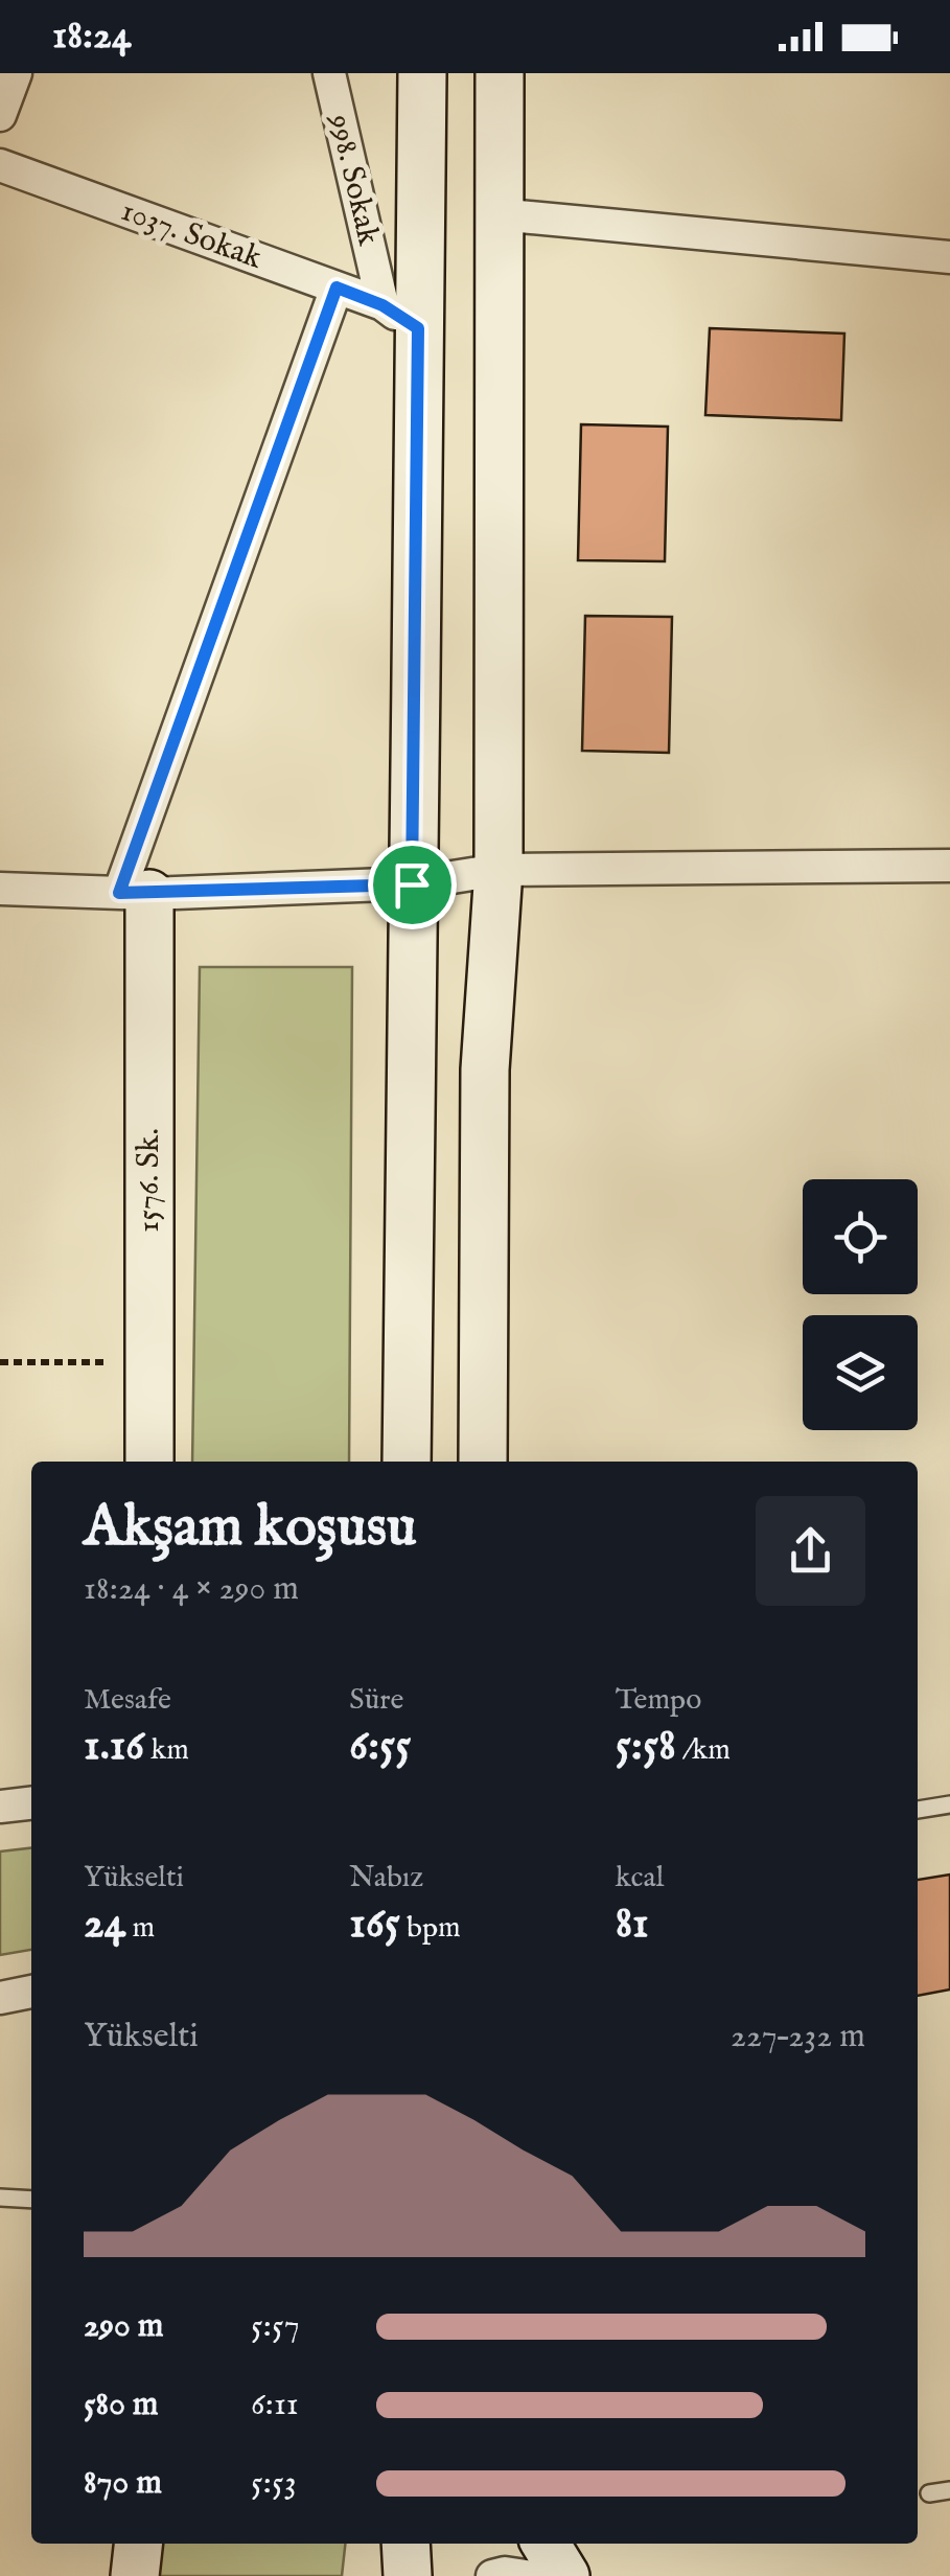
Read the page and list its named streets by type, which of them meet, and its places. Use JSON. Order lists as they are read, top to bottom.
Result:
{
  "streets": {
    "street": ["998. Sokak", "1037. Sokak", "1576. Sk."]
  },
  "crossings": [
    ["998. Sokak", "1037. Sokak"]
  ],
  "page": {
    "status": "18:24",
    "heading": ["Akşam koşusu", "18:24 · 4 × 290 m"],
    "stats": [
      ["Mesafe", "1.16 km"],
      ["Süre", "6:55"],
      ["Tempo", "5:58 /km"],
      ["Yükselti", "24 m"],
      ["Nabız", "165 bpm"],
      ["kcal", "81"]
    ],
    "chart": ["Yükselti", "227–232 m"],
    "list": [
      {
        "name": "290 m",
        "note": "5:57"
      },
      {
        "name": "580 m",
        "note": "6:11"
      },
      {
        "name": "870 m",
        "note": "5:53"
      }
    ]
  }
}
